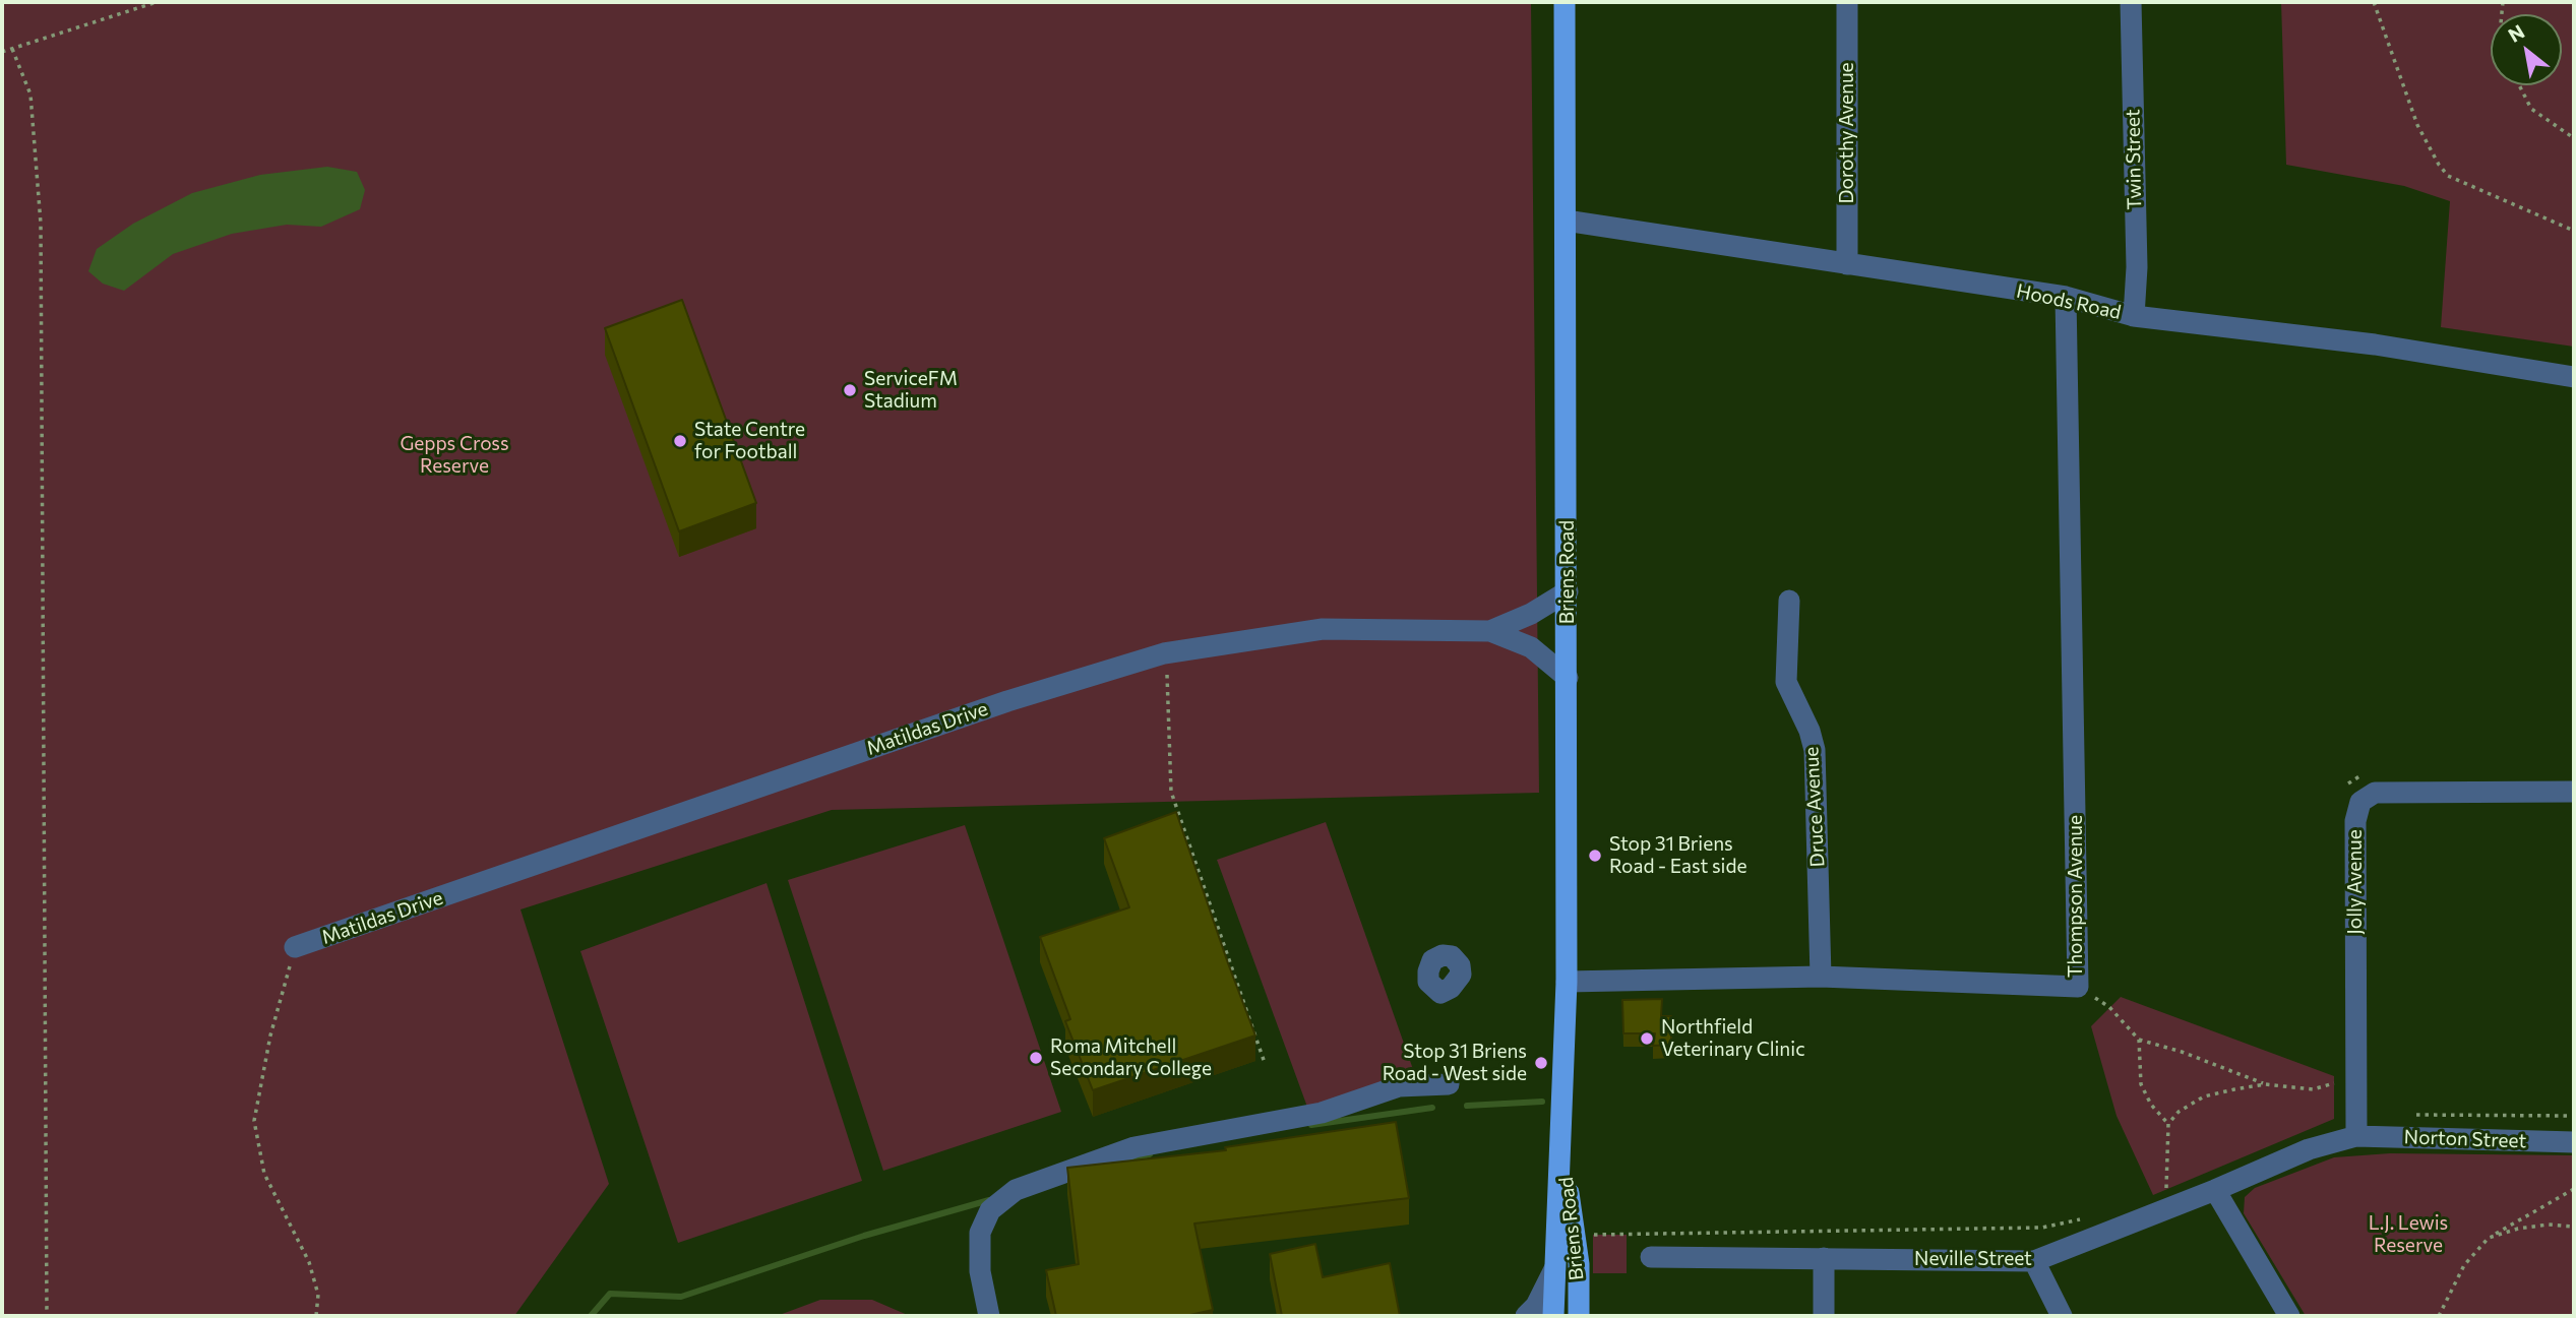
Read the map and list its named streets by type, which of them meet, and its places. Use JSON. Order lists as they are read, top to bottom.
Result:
{
  "streets": {
    "main road": ["Briens Road"],
    "street": [
      "Dorothy Avenue",
      "Twin Street",
      "Hoods Road",
      "Matildas Drive",
      "Druce Avenue",
      "Jolly Avenue",
      "Thompson Avenue",
      "Norton Street",
      "Neville Street"
    ]
  },
  "crossings": [
    ["Dorothy Avenue", "Hoods Road"],
    ["Twin Street", "Hoods Road"],
    ["Hoods Road", "Briens Road"],
    ["Hoods Road", "Thompson Avenue"],
    ["Briens Road", "Matildas Drive"],
    ["Briens Road", "Thompson Avenue"],
    ["Druce Avenue", "Thompson Avenue"],
    ["Jolly Avenue", "Norton Street"],
    ["Jolly Avenue", "Neville Street"],
    ["Norton Street", "Neville Street"]
  ],
  "parks": ["Gepps Cross Reserve", "L.J. Lewis Reserve"],
  "places": [
    "ServiceFM Stadium",
    "State Centre for Football",
    "Stop 31 Briens Road - East side",
    "Northfield Veterinary Clinic",
    "Roma Mitchell Secondary College",
    "Stop 31 Briens Road - West side"
  ],
  "north": "top left"
}
